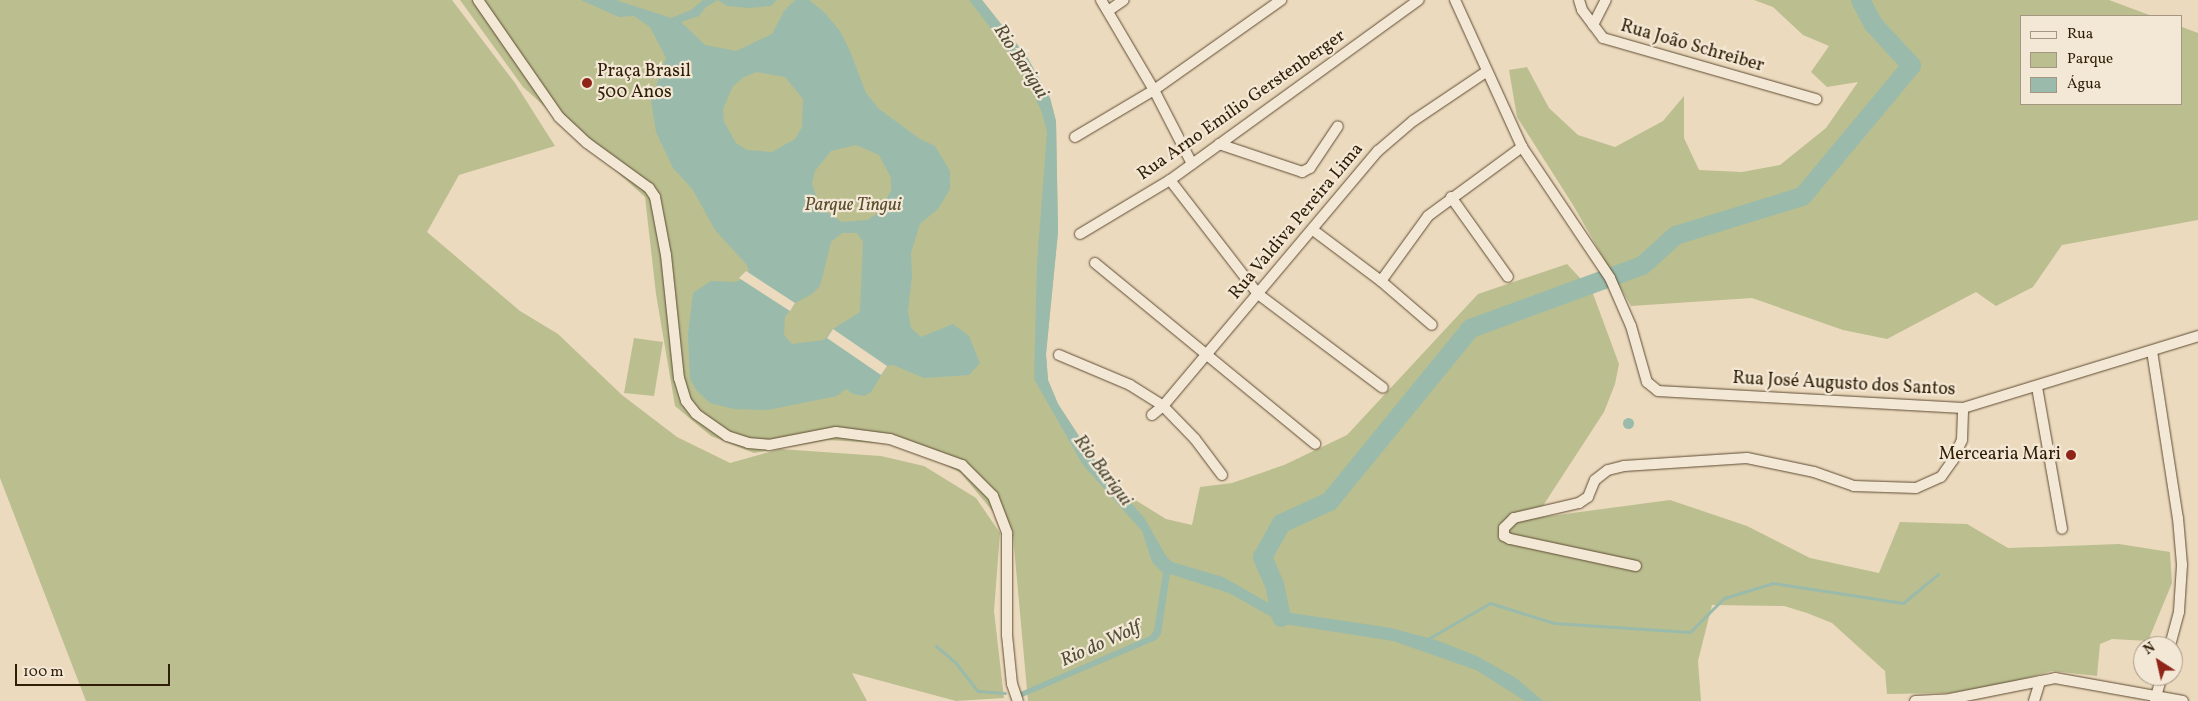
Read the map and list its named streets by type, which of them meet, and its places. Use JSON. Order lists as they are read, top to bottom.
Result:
{
  "streets": {
    "street": [
      "Rua João Schreiber",
      "Rua Arno Emílio Gerstenberger",
      "Rua Valdiva Pereira Lima",
      "Rua José Augusto dos Santos"
    ]
  },
  "water": ["Rio Barigui", "Rio do Wolf"],
  "parks": ["Parque Tingui"],
  "places": ["Praça Brasil 500 Anos", "Mercearia Mari"],
  "legend": ["Rua", "Parque", "Água"],
  "scale_bar": "100 m",
  "north": "top left"
}
